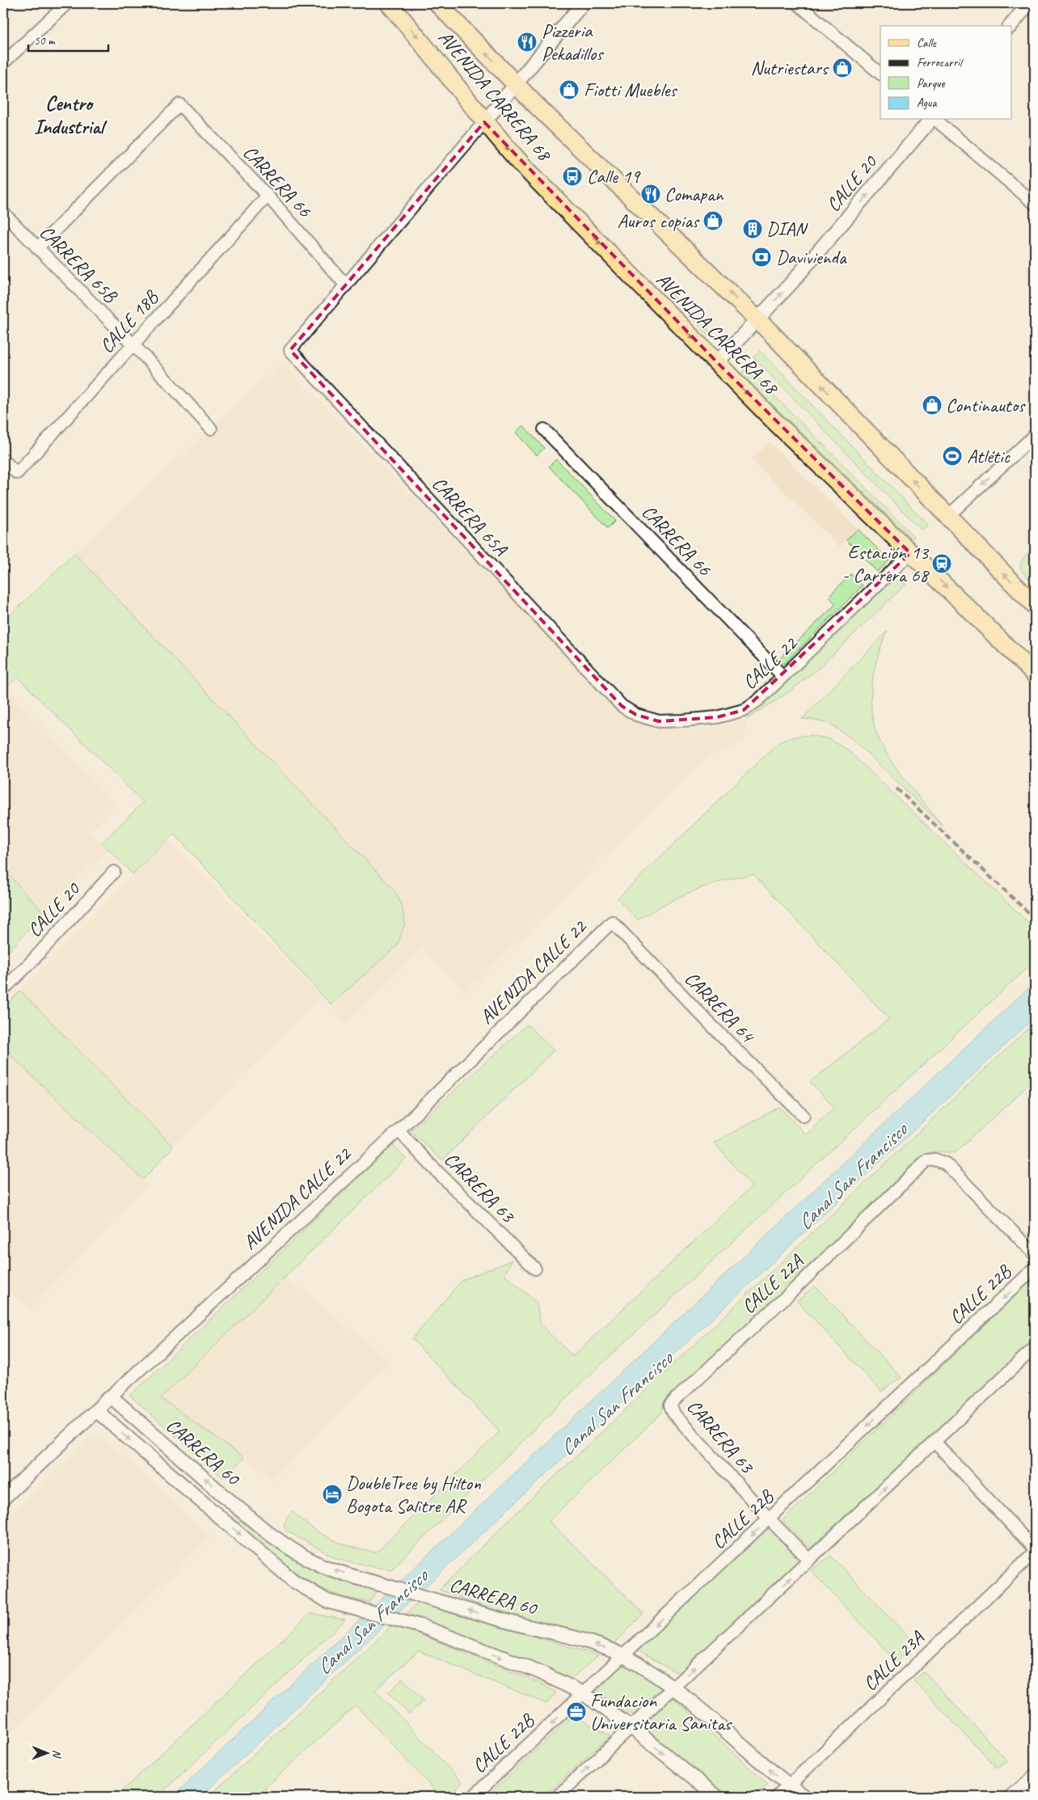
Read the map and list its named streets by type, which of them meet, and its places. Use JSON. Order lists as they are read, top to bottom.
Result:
{
  "streets": {
    "main road": ["AVENIDA CARRERA 68"],
    "street": [
      "CARRERA 66",
      "CALLE 20",
      "CARRERA 65B",
      "CALLE 18B",
      "CARRERA 65A",
      "CALLE 22",
      "AVENIDA CALLE 22",
      "CARRERA 64",
      "CARRERA 63",
      "CALLE 22A",
      "CALLE 22B",
      "CARRERA 60",
      "CALLE 23A"
    ]
  },
  "crossings": [
    ["AVENIDA CARRERA 68", "CALLE 20"],
    ["AVENIDA CARRERA 68", "CALLE 22"],
    ["CARRERA 66", "CARRERA 65B"],
    ["CARRERA 66", "CALLE 18B"],
    ["CARRERA 66", "CARRERA 65A"],
    ["CARRERA 66", "CALLE 22"],
    ["CARRERA 65B", "CALLE 18B"],
    ["CARRERA 65A", "CALLE 22"],
    ["AVENIDA CALLE 22", "CARRERA 64"],
    ["AVENIDA CALLE 22", "CARRERA 63"],
    ["AVENIDA CALLE 22", "CARRERA 60"],
    ["CARRERA 63", "CALLE 22A"],
    ["CARRERA 63", "CALLE 22B"],
    ["CALLE 22B", "CARRERA 60"],
    ["CARRERA 60", "CALLE 23A"]
  ],
  "one_way": ["CALLE 20"],
  "districts": ["Centro Industrial"],
  "water": ["Canal San Francisco"],
  "places": {
    "restaurant": ["Pizzeria Pekadillos", "Comapan"],
    "shop": [
      "Nutriestars",
      "Fiotti Muebles",
      "Auros copias",
      "Continautos"
    ],
    "bus stop": ["Calle 19"],
    "building": ["DIAN"],
    "bank": ["Davivienda"],
    "sports": ["Atlétic"],
    "station": ["Estación 13 - Carrera 68"],
    "hotel": ["DoubleTree by Hilton Bogota Salitre AR"],
    "office": ["Fundacion Universitaria Sanitas"]
  },
  "legend": [
    "Calle",
    "Ferrocarril",
    "Parque",
    "Agua"
  ],
  "scale_bar": "50 m",
  "north": "right"
}
